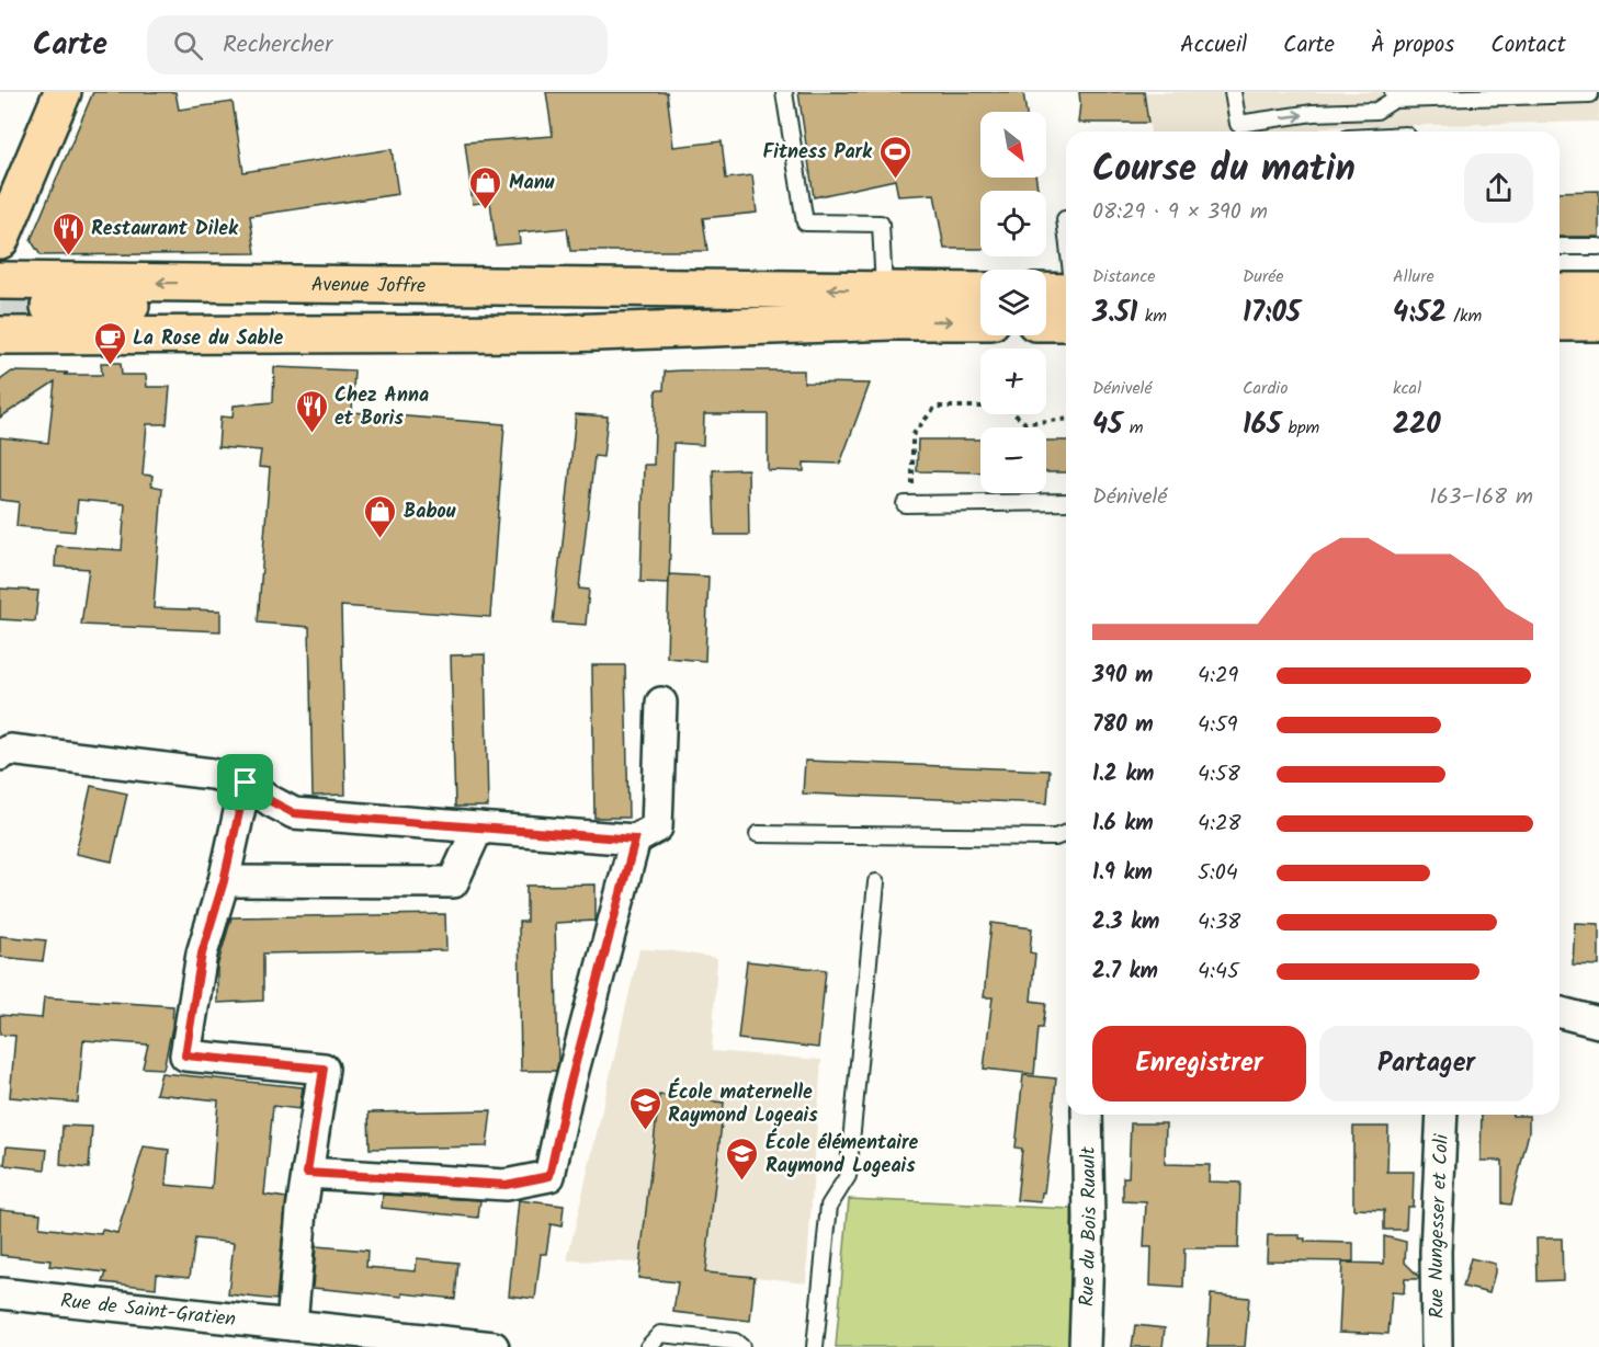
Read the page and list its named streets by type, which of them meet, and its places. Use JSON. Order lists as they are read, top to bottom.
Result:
{
  "streets": {
    "main road": ["Avenue Joffre"],
    "street": ["Rue du Bois Ruault", "Rue Nungesser et Coli", "Rue de Saint-Gratien"]
  },
  "places": {
    "sports": ["Fitness Park"],
    "shop": ["Manu", "Babou"],
    "restaurant": ["Restaurant Dilek", "Chez Anna et Boris"],
    "cafe": ["La Rose du Sable"],
    "school or university": ["École maternelle Raymond Logeais", "École élémentaire Raymond Logeais"]
  },
  "north": "bottom right",
  "page": {
    "header": "Carte",
    "search": "Rechercher",
    "nav": [
      "Accueil",
      "Carte",
      "À propos",
      "Contact"
    ],
    "map_buttons": ["+", "−"],
    "heading": ["Course du matin", "08:29 · 9 × 390 m"],
    "stats": [
      ["Distance", "3.51 km"],
      ["Durée", "17:05"],
      ["Allure", "4:52 /km"],
      ["Dénivelé", "45 m"],
      ["Cardio", "165 bpm"],
      ["kcal", "220"]
    ],
    "chart": ["Dénivelé", "163–168 m"],
    "list": [
      {
        "name": "390 m",
        "note": "4:29"
      },
      {
        "name": "780 m",
        "note": "4:59"
      },
      {
        "name": "1.2 km",
        "note": "4:58"
      },
      {
        "name": "1.6 km",
        "note": "4:28"
      },
      {
        "name": "1.9 km",
        "note": "5:04"
      },
      {
        "name": "2.3 km",
        "note": "4:38"
      },
      {
        "name": "2.7 km",
        "note": "4:45"
      }
    ],
    "buttons": ["Enregistrer", "Partager"]
  }
}
